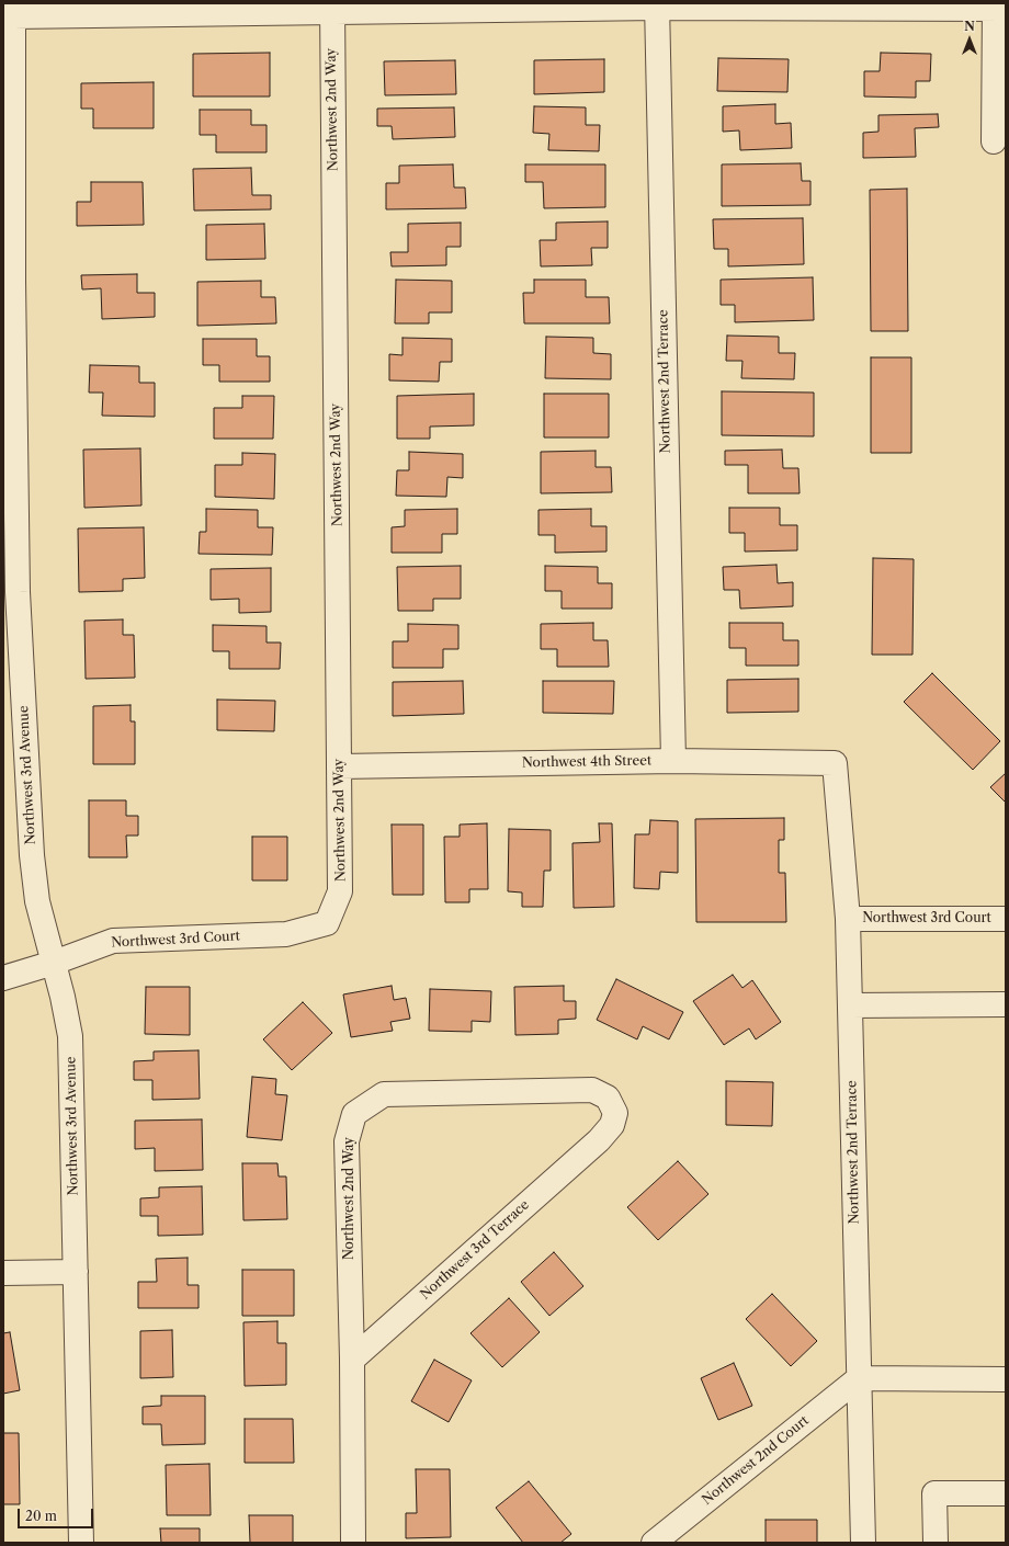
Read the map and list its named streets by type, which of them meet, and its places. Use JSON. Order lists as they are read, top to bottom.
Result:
{
  "streets": {
    "street": [
      "Northwest 2nd Way",
      "Northwest 2nd Terrace",
      "Northwest 4th Street",
      "Northwest 3rd Avenue",
      "Northwest 3rd Court",
      "Northwest 3rd Terrace",
      "Northwest 2nd Court"
    ]
  },
  "crossings": [
    ["Northwest 2nd Way", "Northwest 4th Street"],
    ["Northwest 2nd Way", "Northwest 3rd Court"],
    ["Northwest 2nd Way", "Northwest 3rd Terrace"],
    ["Northwest 2nd Terrace", "Northwest 4th Street"],
    ["Northwest 2nd Terrace", "Northwest 3rd Court"],
    ["Northwest 2nd Terrace", "Northwest 2nd Court"],
    ["Northwest 3rd Avenue", "Northwest 3rd Court"]
  ],
  "scale_bar": "20 m",
  "north": "top"
}
